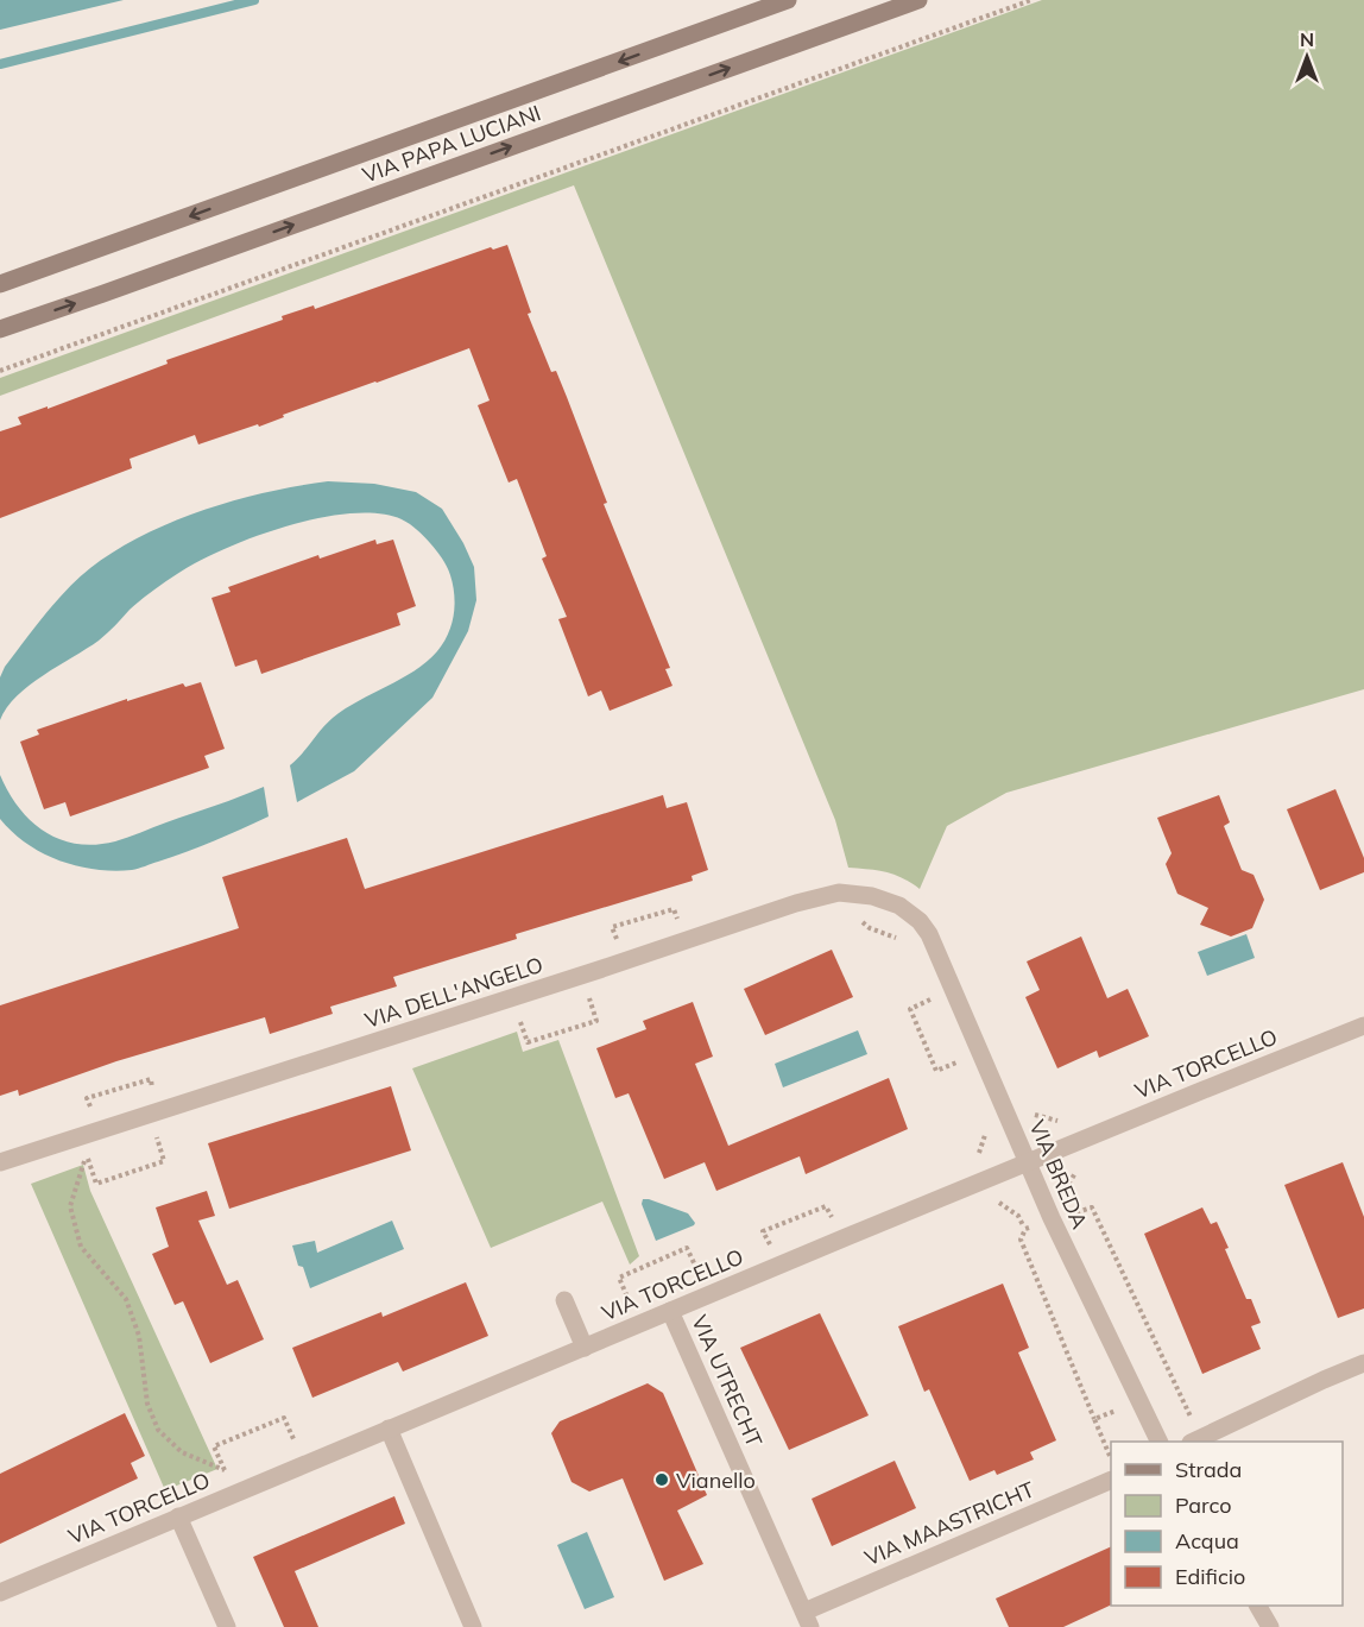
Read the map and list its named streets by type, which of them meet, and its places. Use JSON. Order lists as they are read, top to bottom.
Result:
{
  "streets": {
    "main road": ["VIA PAPA LUCIANI"],
    "street": [
      "VIA DELL'ANGELO",
      "VIA TORCELLO",
      "VIA BREDA",
      "VIA UTRECHT",
      "VIA MAASTRICHT"
    ]
  },
  "crossings": [
    ["VIA DELL'ANGELO", "VIA BREDA"],
    ["VIA TORCELLO", "VIA BREDA"],
    ["VIA TORCELLO", "VIA UTRECHT"],
    ["VIA UTRECHT", "VIA MAASTRICHT"]
  ],
  "places": ["Vianello"],
  "legend": [
    "Strada",
    "Parco",
    "Acqua",
    "Edificio"
  ],
  "north": "top"
}
